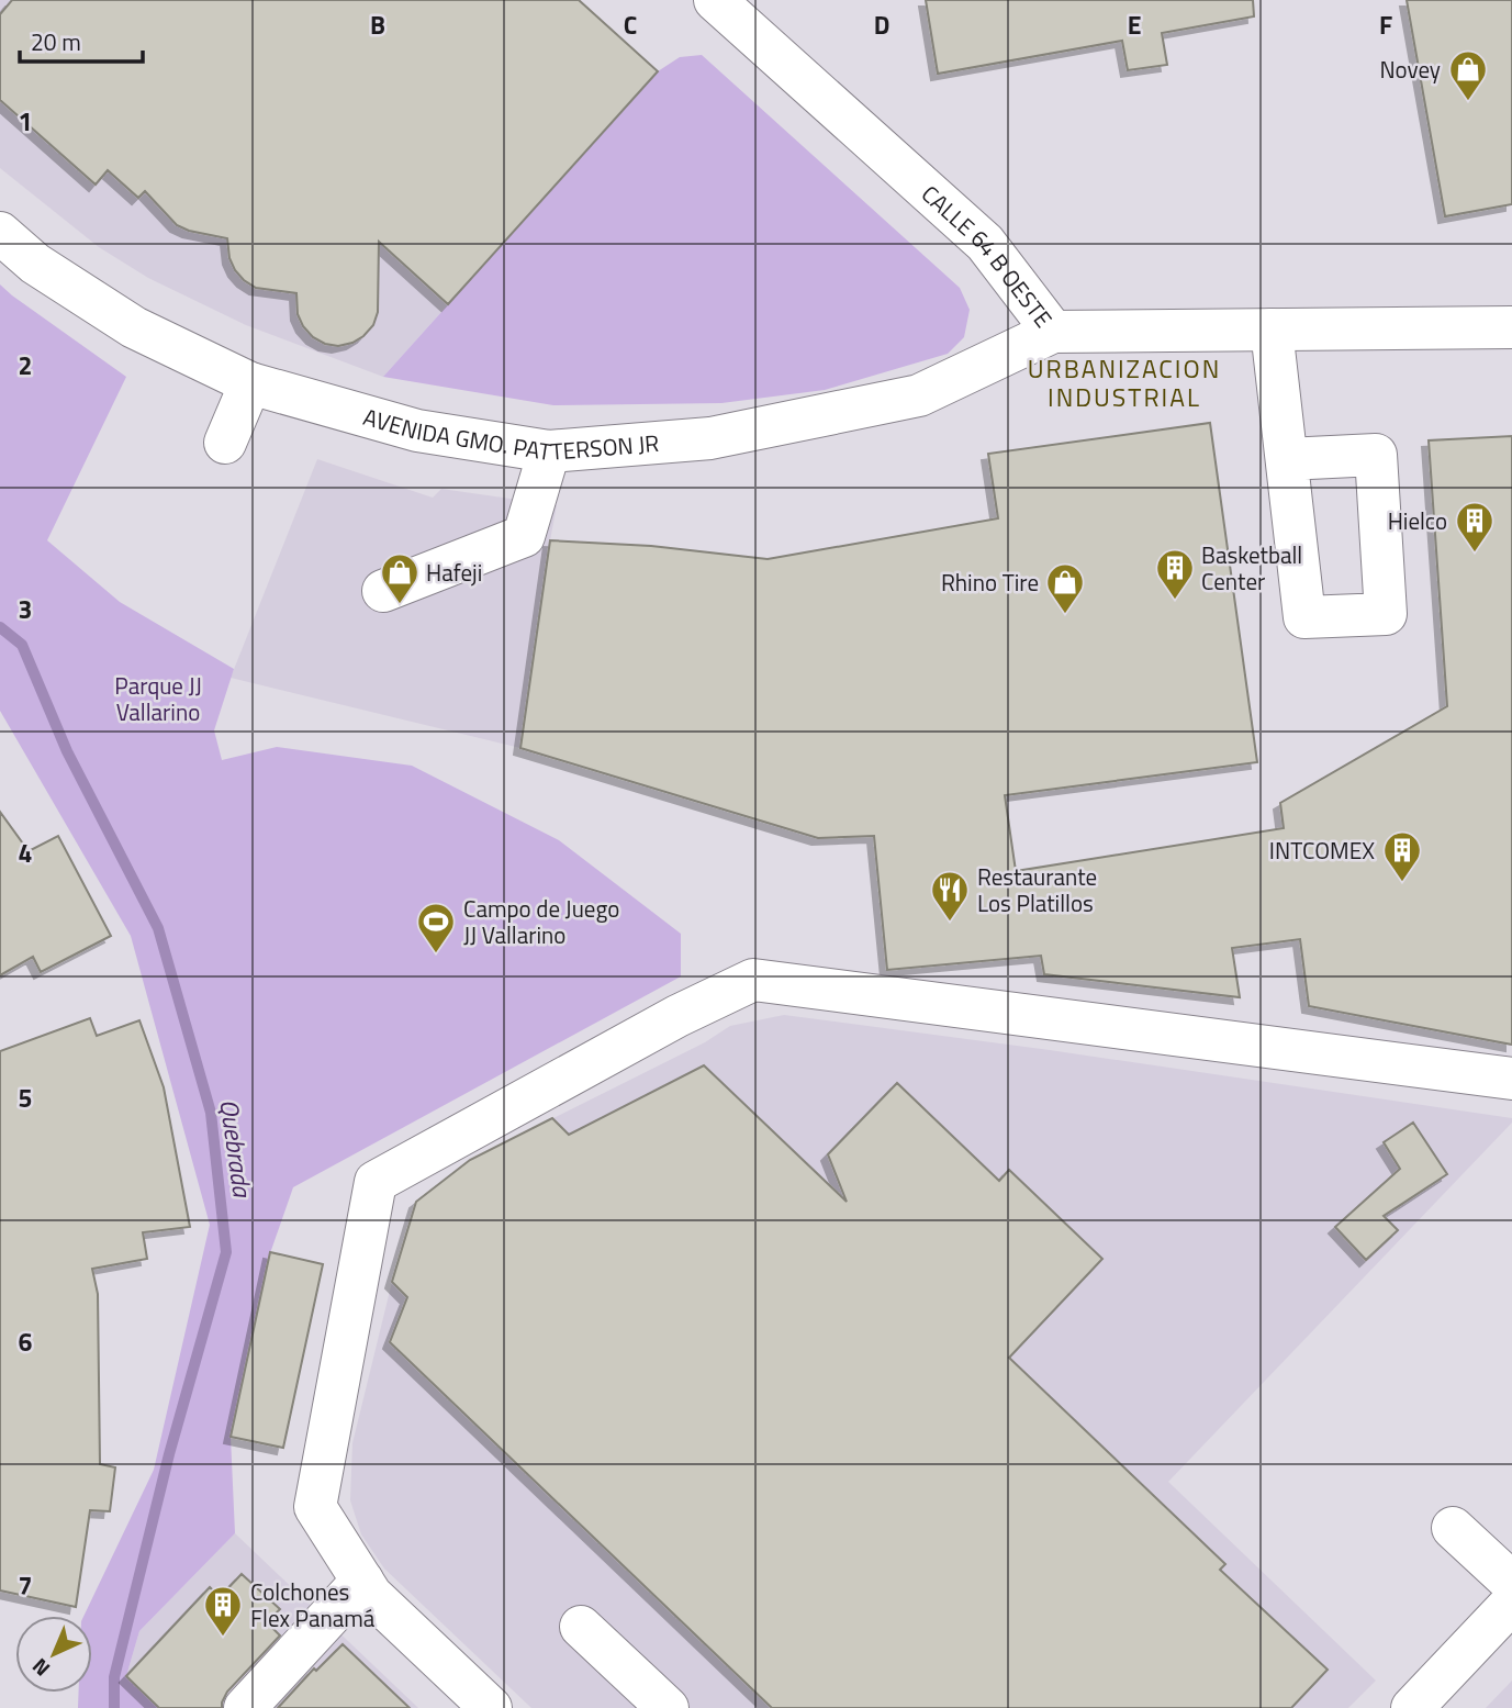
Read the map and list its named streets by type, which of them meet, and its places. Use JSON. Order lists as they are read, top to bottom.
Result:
{
  "streets": {
    "street": ["CALLE 64 B OESTE", "AVENIDA GMO. PATTERSON JR"]
  },
  "crossings": [
    ["CALLE 64 B OESTE", "AVENIDA GMO. PATTERSON JR"]
  ],
  "districts": ["URBANIZACION INDUSTRIAL"],
  "water": ["Quebrada"],
  "parks": ["Parque JJ Vallarino"],
  "places": {
    "shop": ["Novey", "Hafeji", "Rhino Tire"],
    "building": [
      "Hielco",
      "Basketball Center",
      "INTCOMEX",
      "Colchones Flex Panamá"
    ],
    "restaurant": ["Restaurante Los Platillos"],
    "sports": ["Campo de Juego JJ Vallarino"]
  },
  "scale_bar": "20 m",
  "north": "bottom left",
  "grid": {
    "columns": [
      "B",
      "C",
      "D",
      "E",
      "F"
    ],
    "rows": [
      "1",
      "2",
      "3",
      "4",
      "5",
      "6",
      "7"
    ]
  }
}
